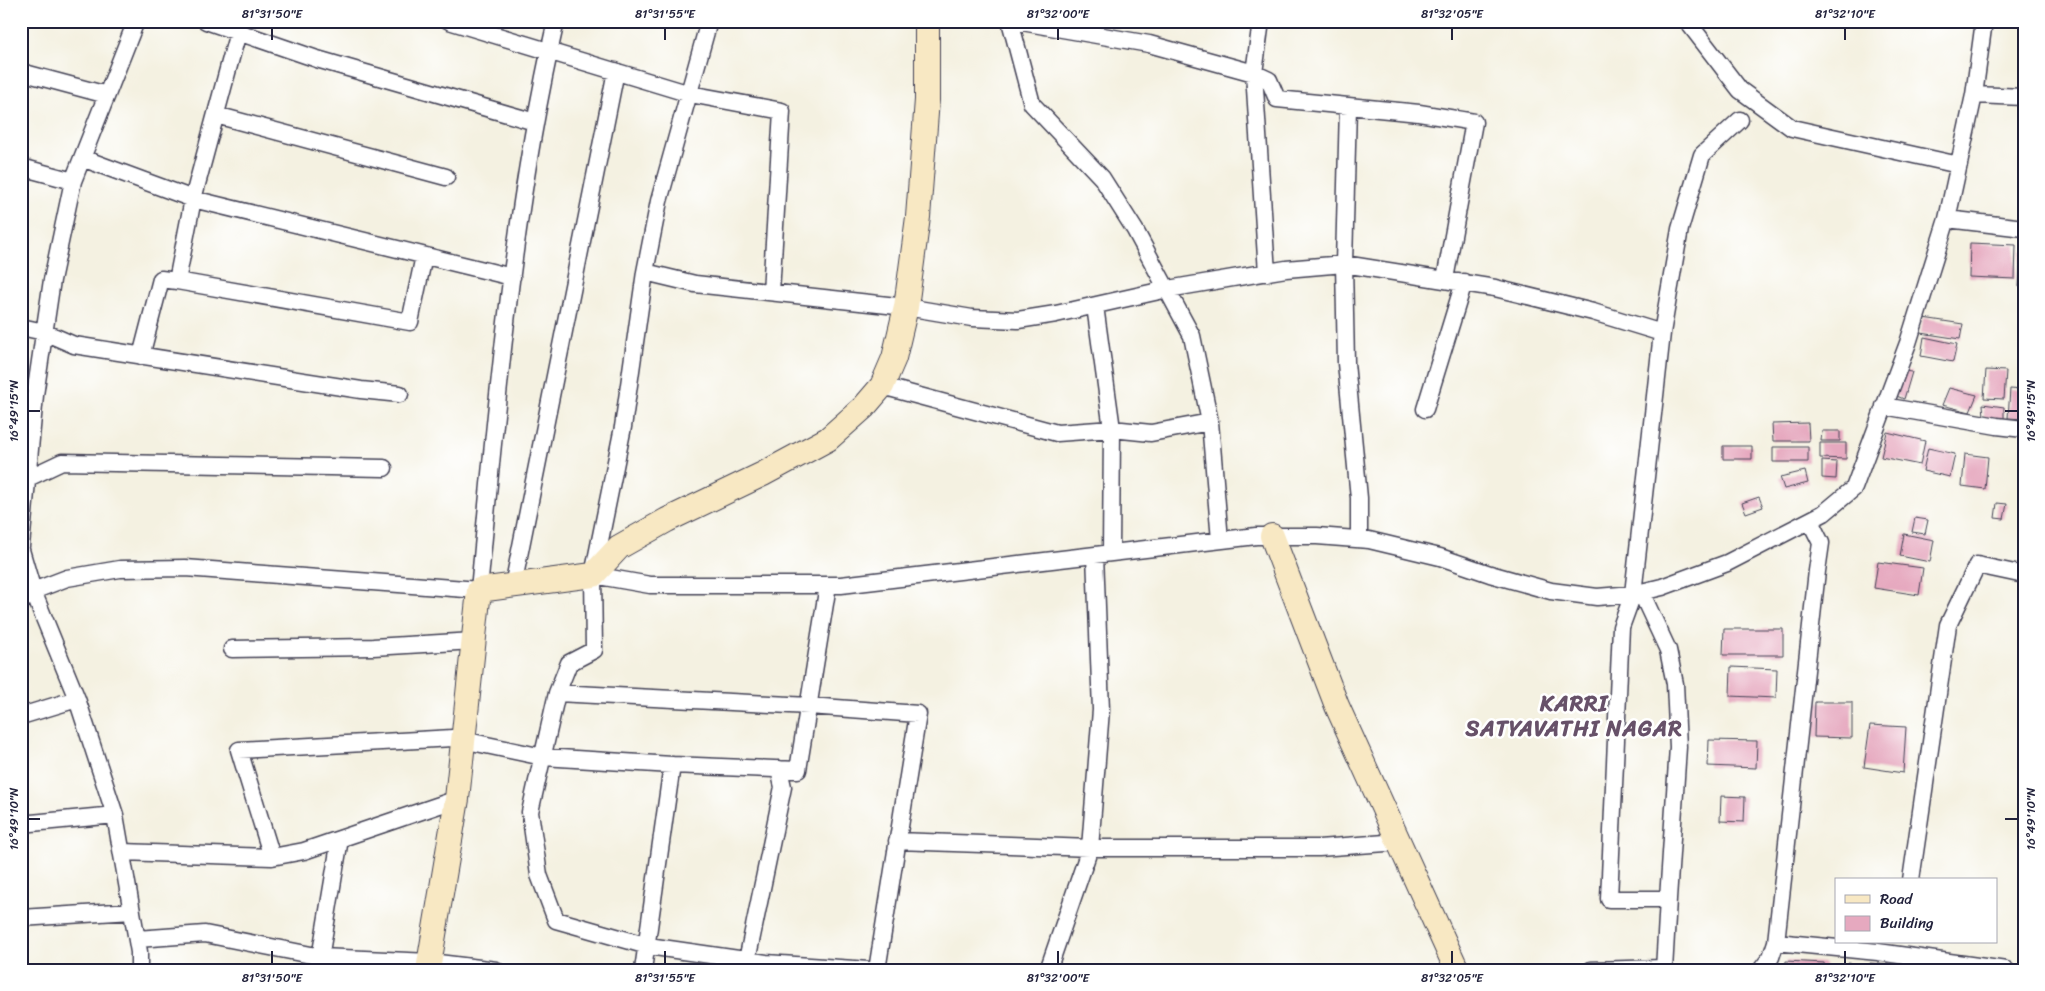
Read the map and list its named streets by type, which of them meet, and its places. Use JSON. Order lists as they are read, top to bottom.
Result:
{
  "districts": ["KARRI SATYAVATHI NAGAR"],
  "legend": ["Road", "Building"],
  "coordinates": [
    "81°31'50\"E",
    "81°31'55\"E",
    "81°32'00\"E",
    "81°32'05\"E",
    "81°32'10\"E",
    "16°49'15\"N",
    "16°49'10\"N"
  ]
}
